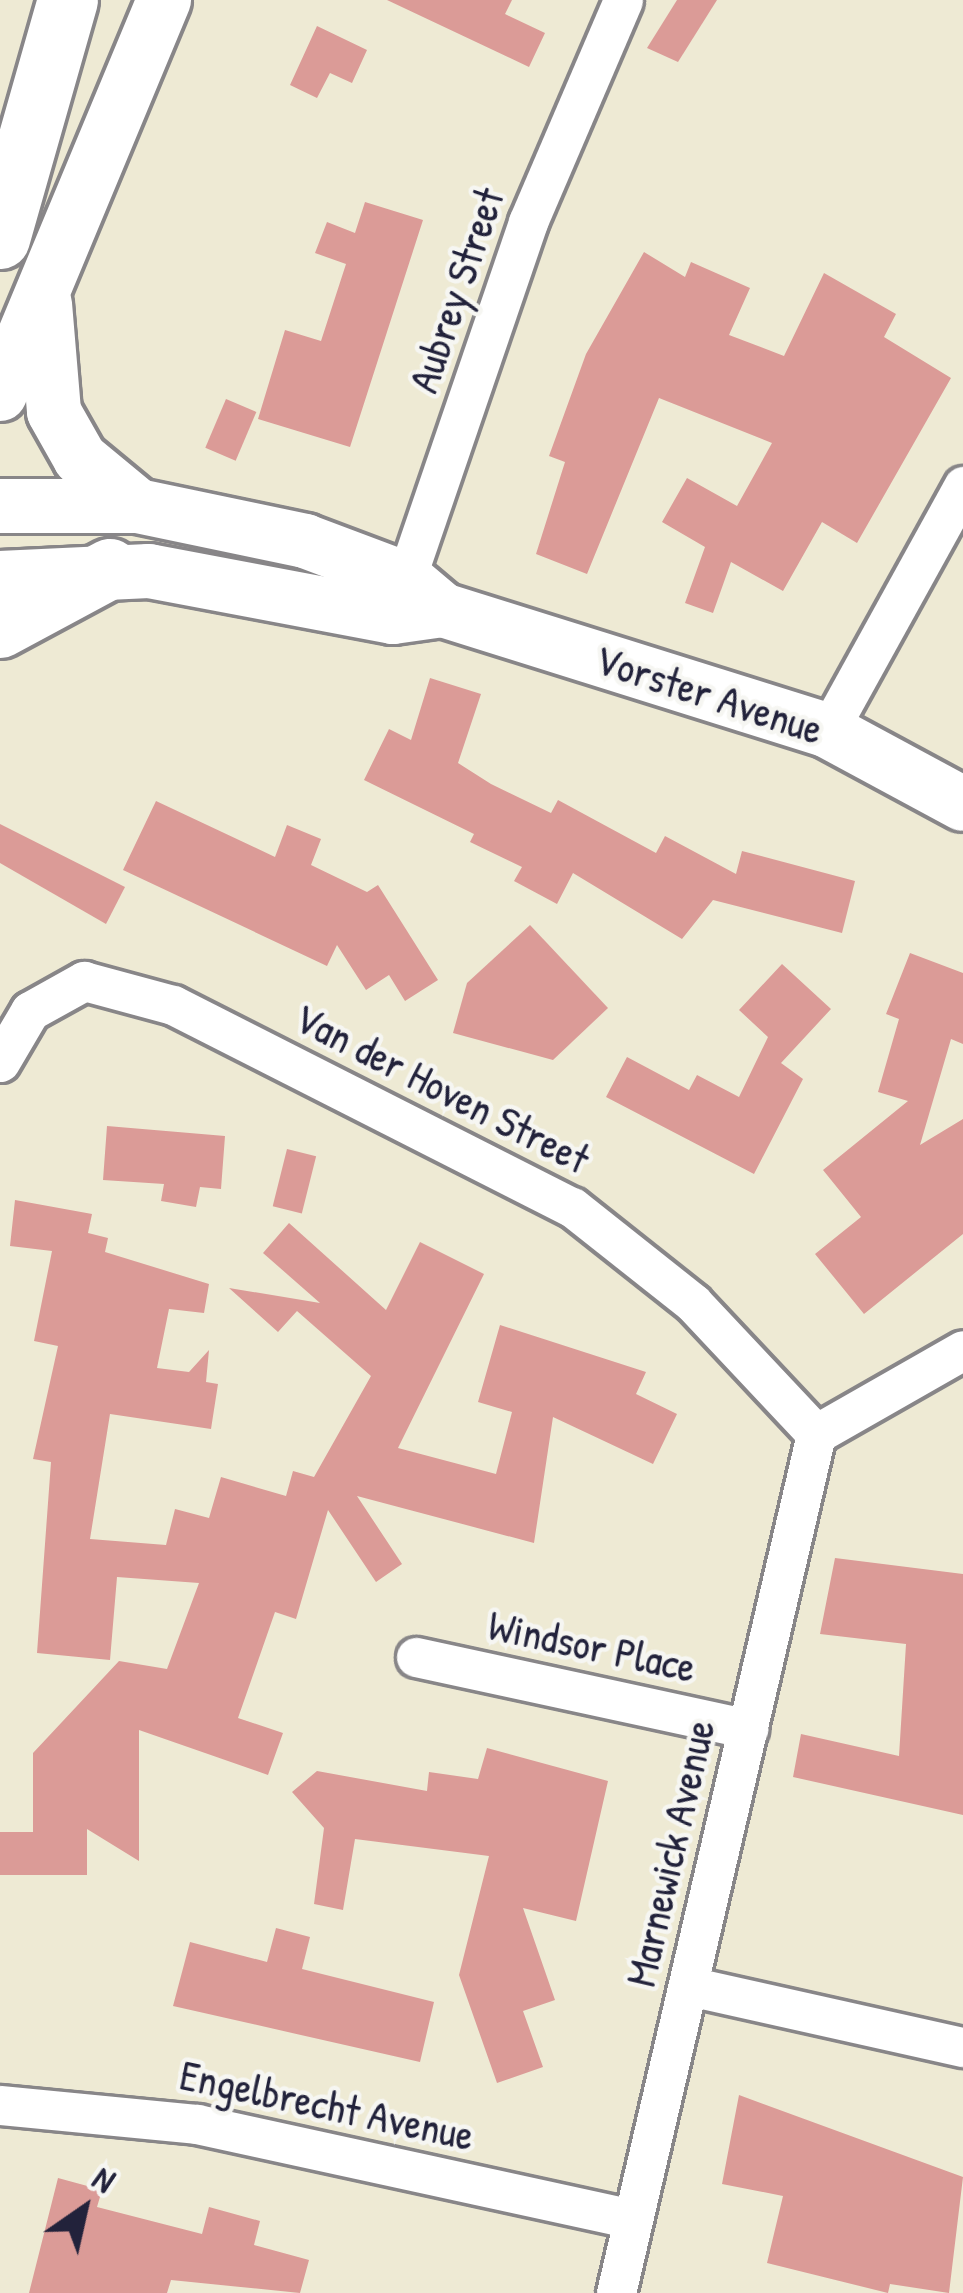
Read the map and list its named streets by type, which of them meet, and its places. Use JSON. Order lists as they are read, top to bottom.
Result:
{
  "streets": {
    "main road": ["Vorster Avenue"],
    "street": [
      "Aubrey Street",
      "Van der Hoven Street",
      "Windsor Place",
      "Marnewick Avenue",
      "Engelbrecht Avenue"
    ]
  },
  "crossings": [
    ["Aubrey Street", "Vorster Avenue"],
    ["Van der Hoven Street", "Marnewick Avenue"],
    ["Windsor Place", "Marnewick Avenue"],
    ["Marnewick Avenue", "Engelbrecht Avenue"]
  ],
  "north": "top right"
}
